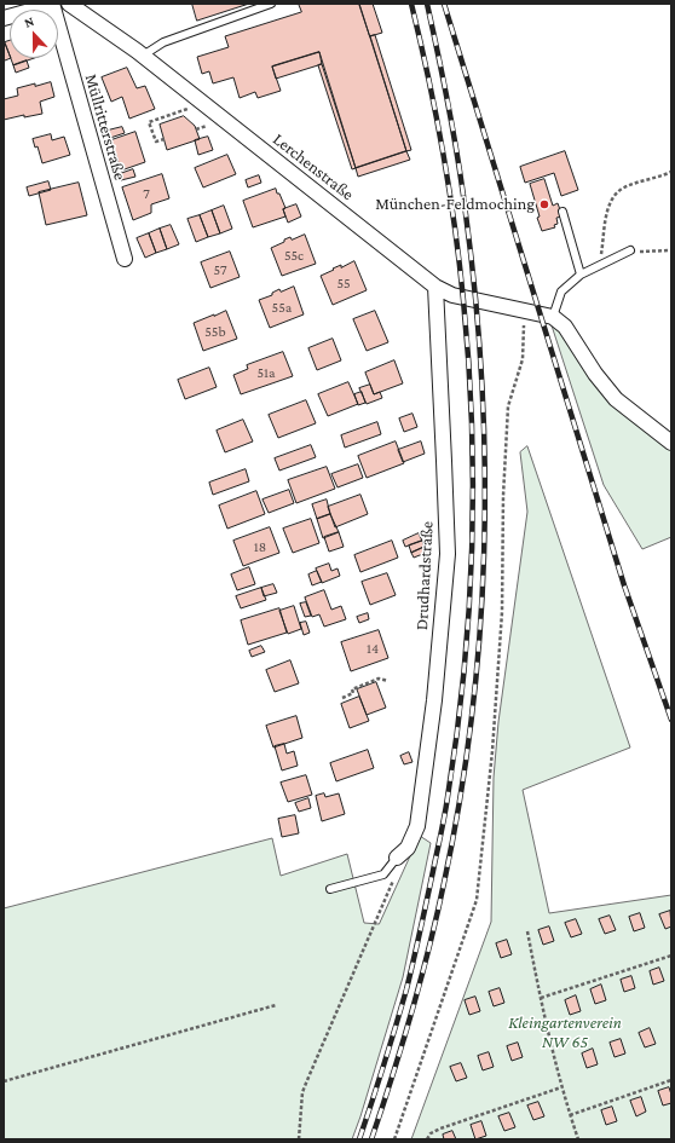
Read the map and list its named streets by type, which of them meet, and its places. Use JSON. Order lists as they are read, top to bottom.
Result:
{
  "streets": {
    "street": ["Müllritterstraße", "Lerchenstraße", "Drudhardstraße"]
  },
  "crossings": [
    ["Lerchenstraße", "Drudhardstraße"]
  ],
  "parks": ["Kleingartenverein NW 65"],
  "places": ["München-Feldmoching"],
  "house_numbers": [
    "7",
    "55c",
    "57",
    "55",
    "55a",
    "55b",
    "51a",
    "18",
    "14"
  ],
  "north": "top"
}
